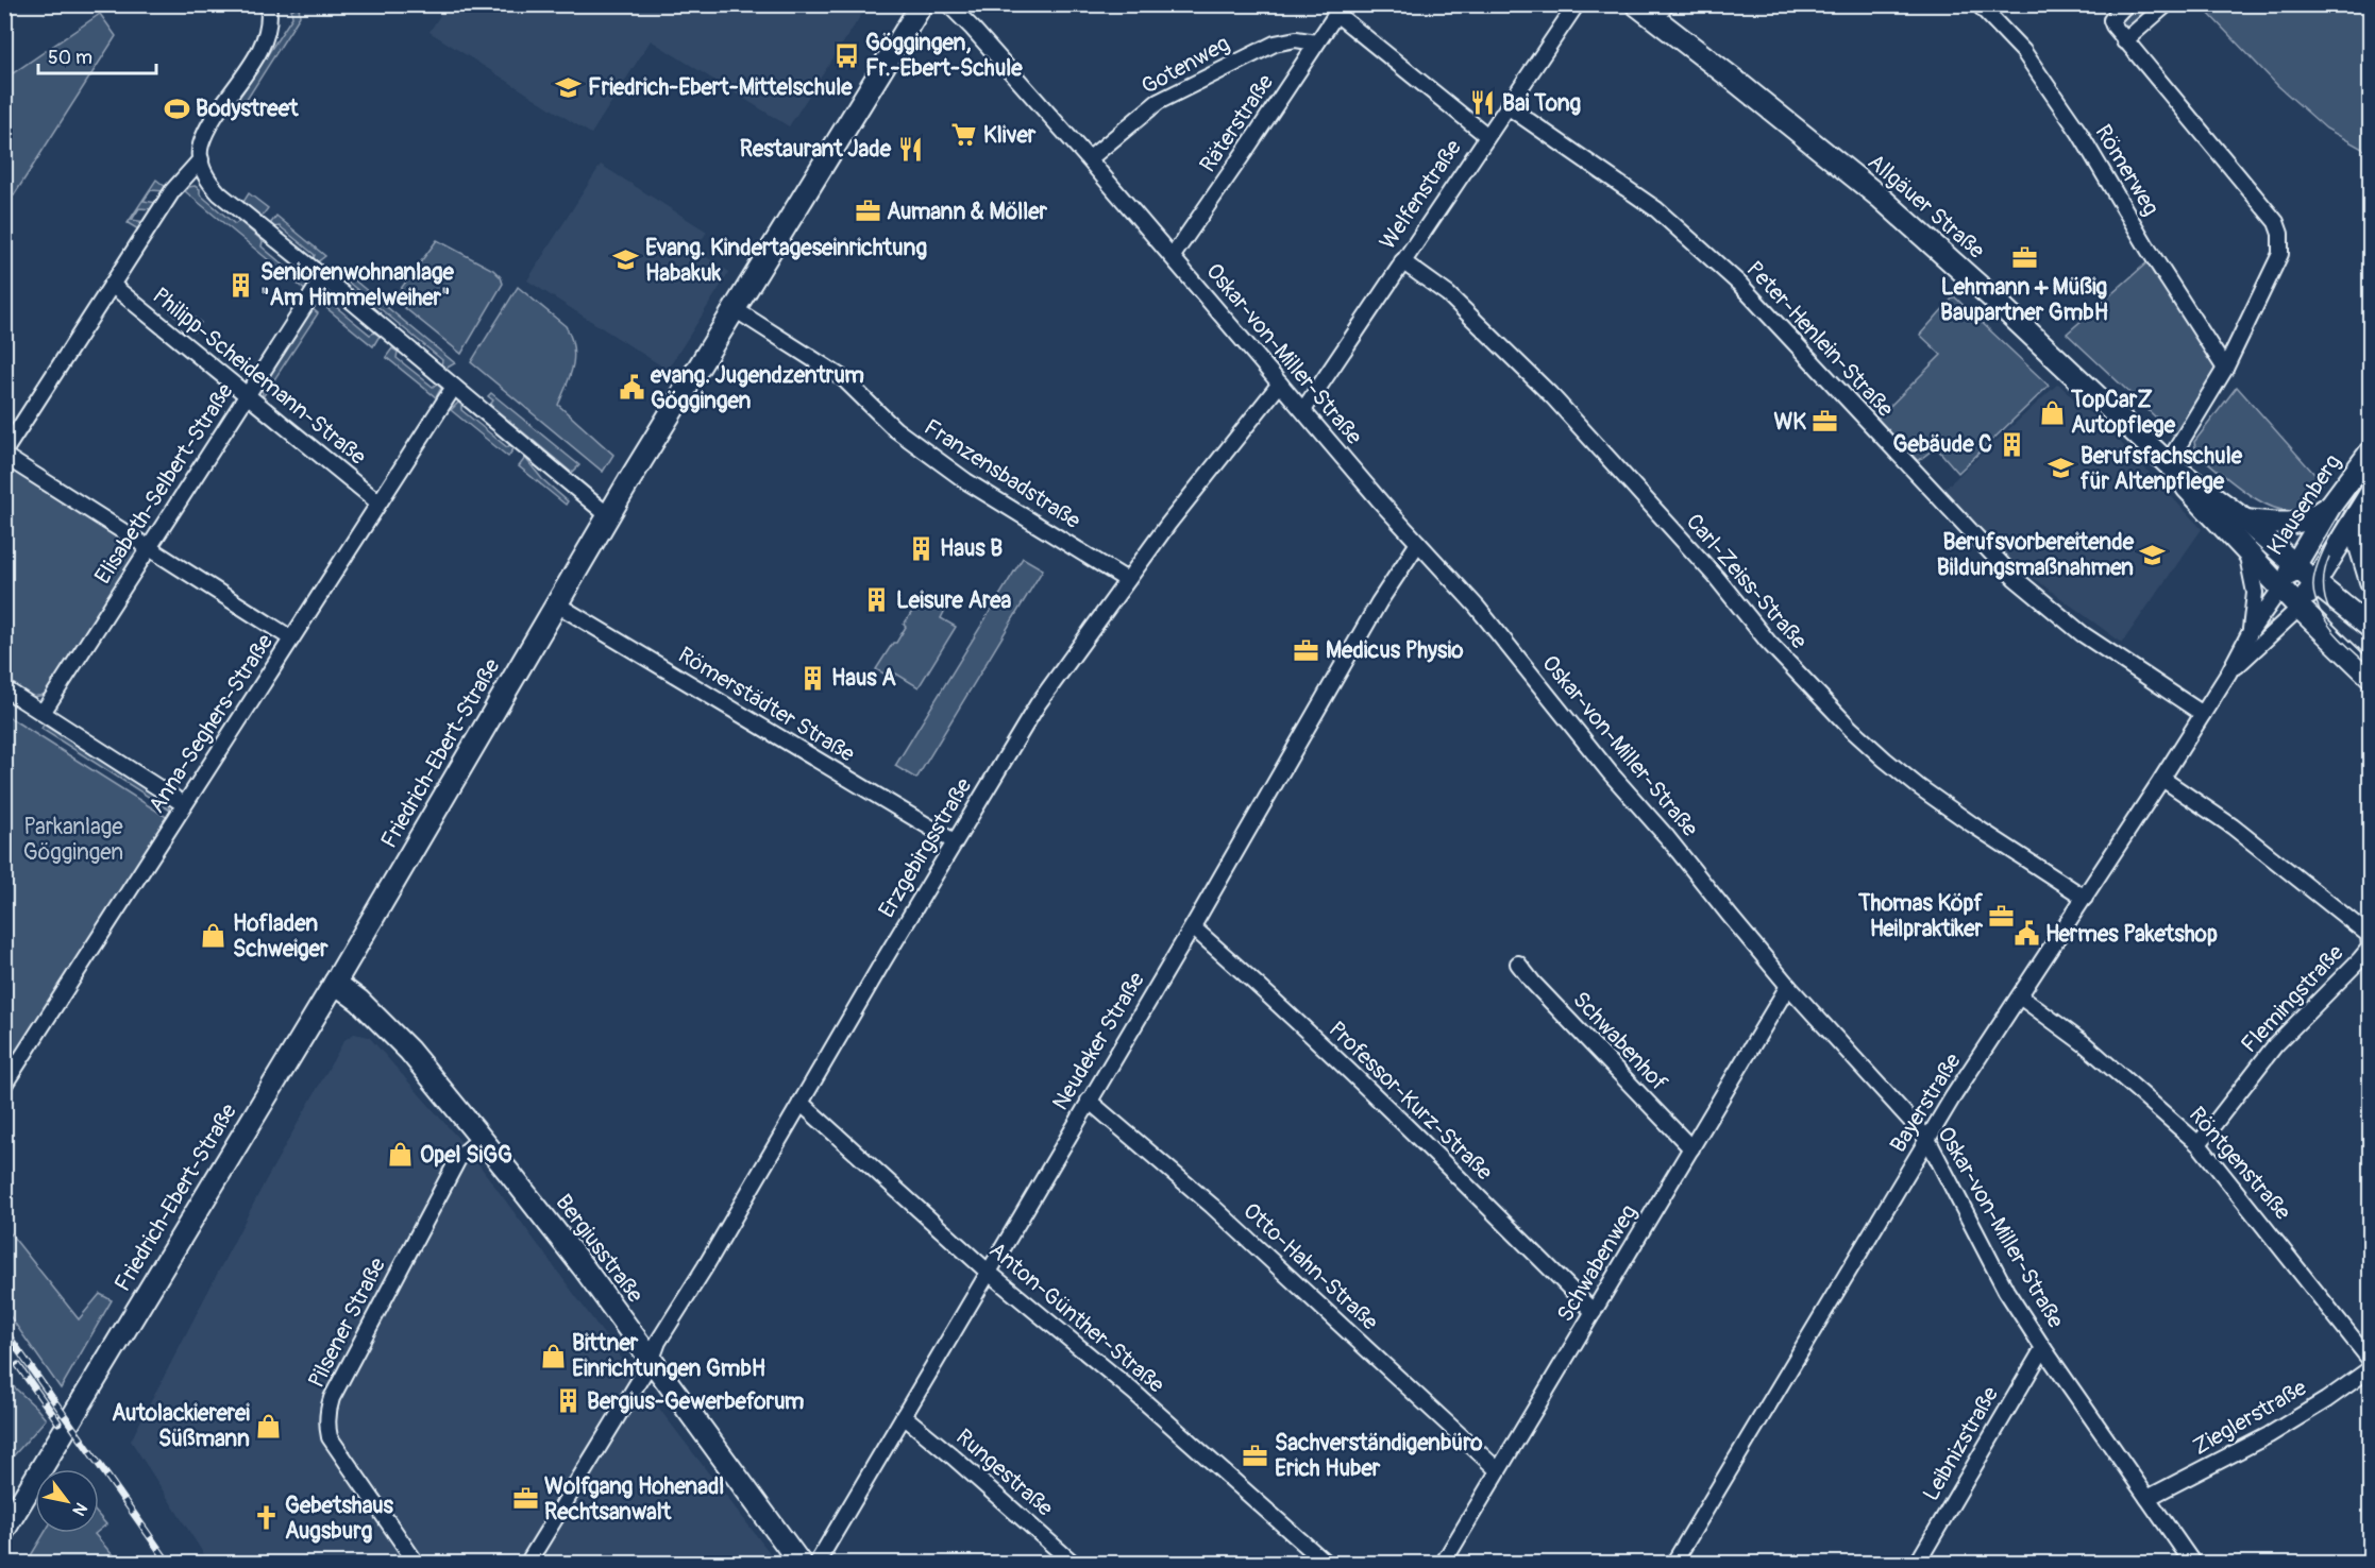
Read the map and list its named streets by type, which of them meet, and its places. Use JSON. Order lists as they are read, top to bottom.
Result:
{
  "streets": {
    "street": [
      "Gotenweg",
      "Räterstraße",
      "Römerweg",
      "Welfenstraße",
      "Allgäuer Straße",
      "Peter-Henlein-Straße",
      "Oskar-von-Miller-Straße",
      "Philipp-Scheidemann-Straße",
      "Franzensbadstraße",
      "Elisabeth-Selbert-Straße",
      "Klausenberg",
      "Carl-Zeiss-Straße",
      "Römerstädter Straße",
      "Anna-Seghers-Straße",
      "Friedrich-Ebert-Straße",
      "Erzgebirgsstraße",
      "Flemingstraße",
      "Neudeker Straße",
      "Schwabenhof",
      "Professor-Kurz-Straße",
      "Bayerstraße",
      "Röntgenstraße",
      "Bergiusstraße",
      "Schwabenweg",
      "Otto-Hahn-Straße",
      "Anton-Günther-Straße",
      "Pilsener Straße",
      "Zieglerstraße",
      "Leibnizstraße",
      "Rungestraße"
    ]
  },
  "crossings": [
    ["Gotenweg", "Räterstraße"],
    ["Gotenweg", "Oskar-von-Miller-Straße"],
    ["Räterstraße", "Oskar-von-Miller-Straße"],
    ["Welfenstraße", "Peter-Henlein-Straße"],
    ["Welfenstraße", "Oskar-von-Miller-Straße"],
    ["Welfenstraße", "Carl-Zeiss-Straße"],
    ["Allgäuer Straße", "Klausenberg"],
    ["Allgäuer Straße", "Bayerstraße"],
    ["Peter-Henlein-Straße", "Bayerstraße"],
    ["Oskar-von-Miller-Straße", "Erzgebirgsstraße"],
    ["Oskar-von-Miller-Straße", "Neudeker Straße"],
    ["Oskar-von-Miller-Straße", "Bayerstraße"],
    ["Oskar-von-Miller-Straße", "Schwabenweg"],
    ["Oskar-von-Miller-Straße", "Zieglerstraße"],
    ["Oskar-von-Miller-Straße", "Leibnizstraße"],
    ["Philipp-Scheidemann-Straße", "Elisabeth-Selbert-Straße"],
    ["Philipp-Scheidemann-Straße", "Anna-Seghers-Straße"],
    ["Franzensbadstraße", "Friedrich-Ebert-Straße"],
    ["Franzensbadstraße", "Erzgebirgsstraße"],
    ["Klausenberg", "Bayerstraße"],
    ["Carl-Zeiss-Straße", "Bayerstraße"],
    ["Römerstädter Straße", "Friedrich-Ebert-Straße"],
    ["Römerstädter Straße", "Erzgebirgsstraße"],
    ["Friedrich-Ebert-Straße", "Bergiusstraße"],
    ["Erzgebirgsstraße", "Bergiusstraße"],
    ["Erzgebirgsstraße", "Anton-Günther-Straße"],
    ["Flemingstraße", "Bayerstraße"],
    ["Flemingstraße", "Röntgenstraße"],
    ["Neudeker Straße", "Professor-Kurz-Straße"],
    ["Neudeker Straße", "Otto-Hahn-Straße"],
    ["Neudeker Straße", "Anton-Günther-Straße"],
    ["Neudeker Straße", "Rungestraße"],
    ["Schwabenhof", "Schwabenweg"],
    ["Professor-Kurz-Straße", "Schwabenweg"],
    ["Bayerstraße", "Röntgenstraße"],
    ["Bergiusstraße", "Pilsener Straße"],
    ["Schwabenweg", "Otto-Hahn-Straße"]
  ],
  "parks": ["Parkanlage Göggingen"],
  "places": {
    "bus stop": ["Göggingen, Fr.-Ebert-Schule"],
    "school or university": [
      "Friedrich-Ebert-Mittelschule",
      "Evang. Kindertageseinrichtung Habakuk",
      "Berufsfachschule für Altenpflege",
      "Berufsvorbereitende Bildungsmaßnahmen"
    ],
    "restaurant": ["Bai Tong", "Restaurant Jade"],
    "sports": ["Bodystreet"],
    "supermarket": ["Kliver"],
    "office": [
      "Aumann & Möller",
      "Lehmann + Müßig Baupartner GmbH",
      "WK",
      "Medicus Physio",
      "Thomas Köpf Heilpraktiker",
      "Sachverständigenbüro Erich Huber",
      "Wolfgang Hohenadl Rechtsanwalt"
    ],
    "building": [
      "Seniorenwohnanlage \"Am Himmelweiher\"",
      "Gebäude C",
      "Haus B",
      "Leisure Area",
      "Haus A",
      "Bergius-Gewerbeforum"
    ],
    "public building": ["evang. Jugendzentrum Göggingen", "Hermes Paketshop"],
    "shop": [
      "TopCarZ Autopflege",
      "Hofladen Schweiger",
      "Opel SiGG",
      "Bittner Einrichtungen GmbH",
      "Autolackiererei Süßmann"
    ],
    "church": ["Gebetshaus Augsburg"]
  },
  "scale_bar": "50 m",
  "north": "bottom right"
}
